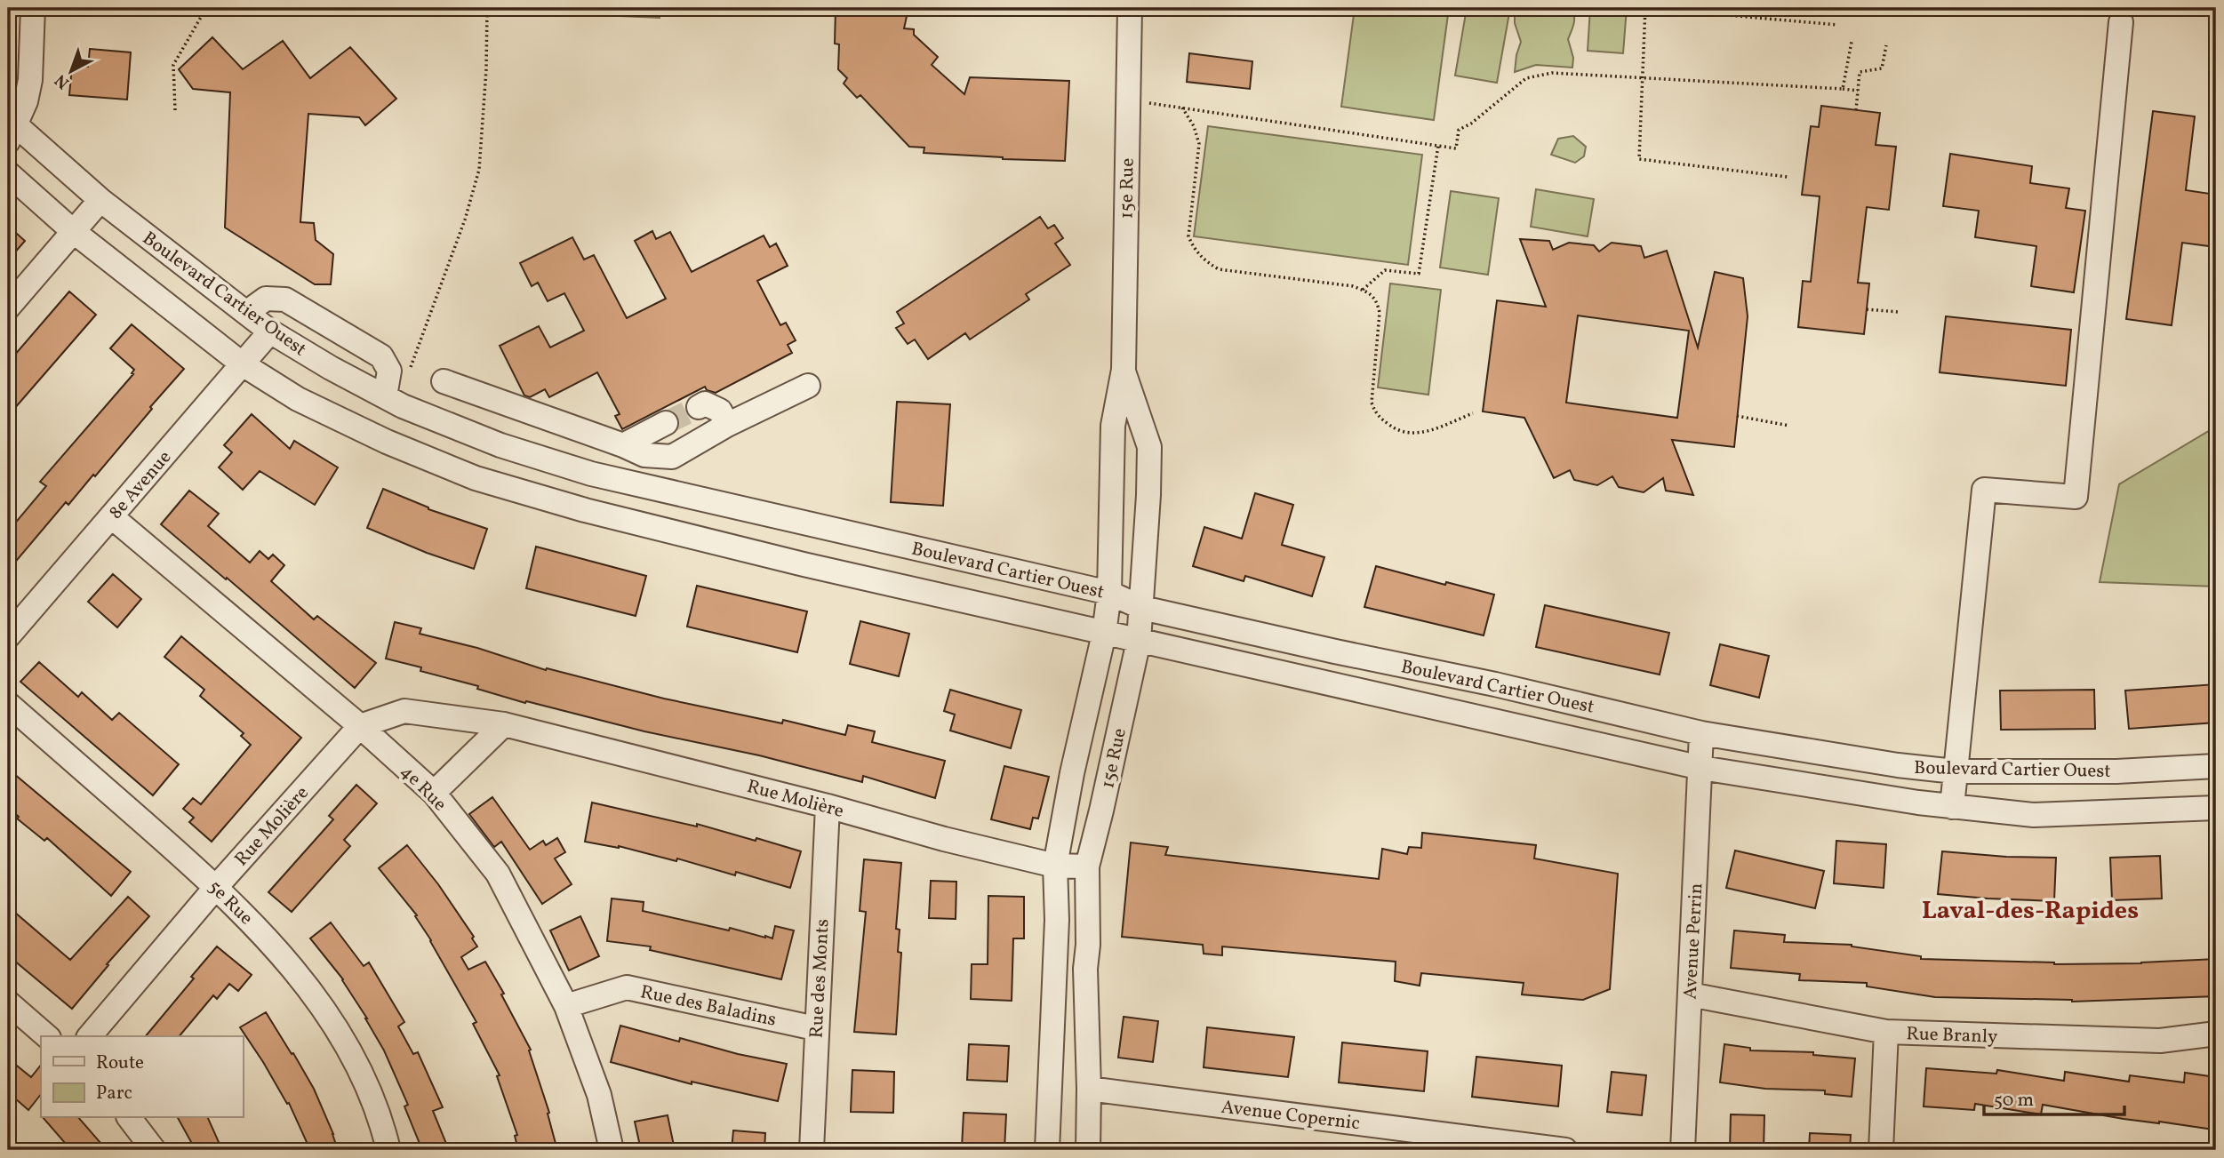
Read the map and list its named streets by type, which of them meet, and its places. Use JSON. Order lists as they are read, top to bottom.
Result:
{
  "streets": {
    "street": [
      "15e Rue",
      "Boulevard Cartier Ouest",
      "8e Avenue",
      "4e Rue",
      "Rue Molière",
      "5e Rue",
      "Avenue Perrin",
      "Rue des Monts",
      "Rue des Baladins",
      "Rue Branly",
      "Avenue Copernic"
    ]
  },
  "crossings": [
    ["15e Rue", "Boulevard Cartier Ouest"],
    ["15e Rue", "Rue Molière"],
    ["15e Rue", "Avenue Copernic"],
    ["Boulevard Cartier Ouest", "8e Avenue"],
    ["Boulevard Cartier Ouest", "Avenue Perrin"],
    ["8e Avenue", "4e Rue"],
    ["4e Rue", "Rue Molière"],
    ["4e Rue", "Rue des Baladins"],
    ["Rue Molière", "5e Rue"],
    ["Rue Molière", "Rue des Monts"],
    ["Avenue Perrin", "Rue Branly"],
    ["Rue des Monts", "Rue des Baladins"]
  ],
  "districts": ["Laval-des-Rapides"],
  "legend": ["Route", "Parc"],
  "scale_bar": "50 m",
  "north": "bottom left"
}
